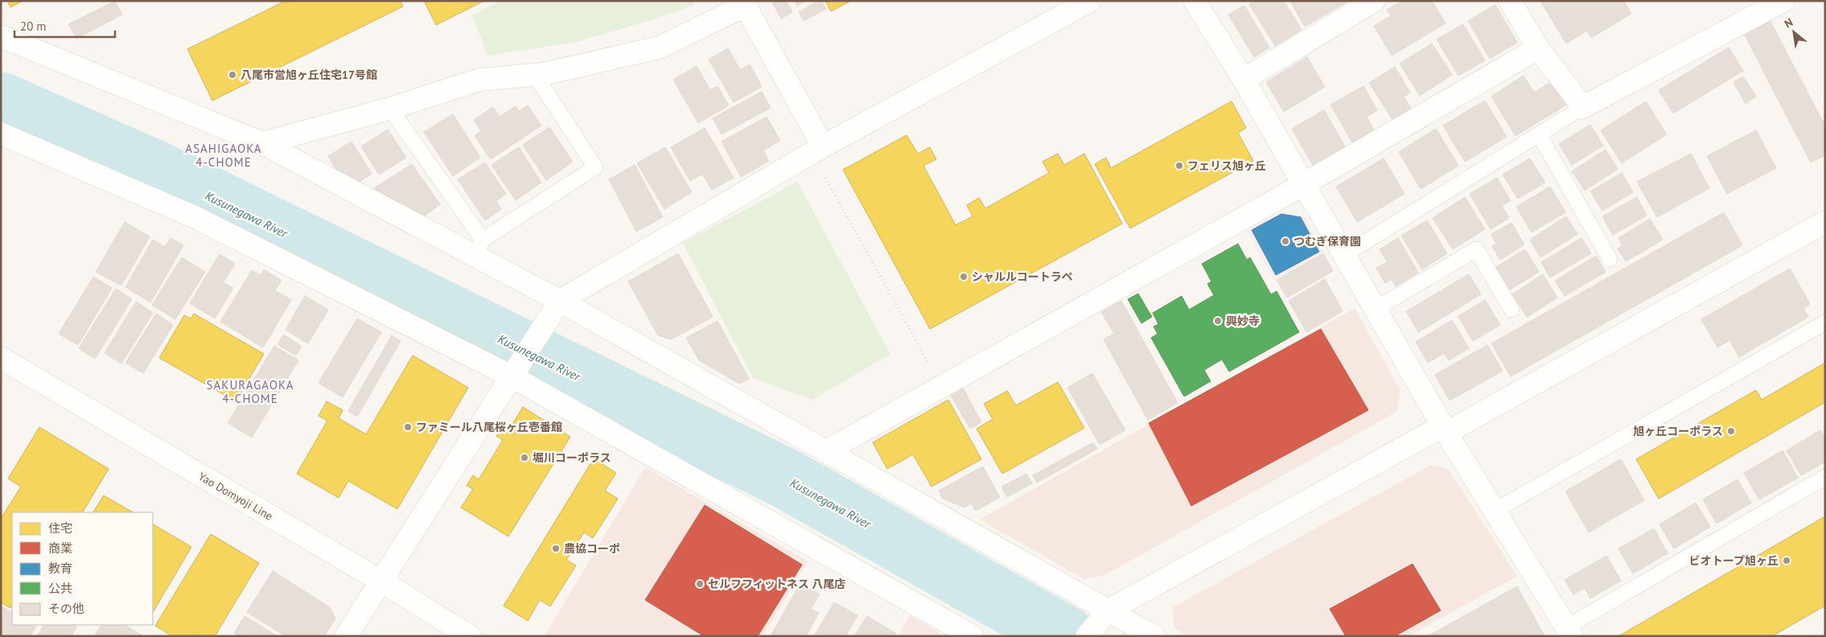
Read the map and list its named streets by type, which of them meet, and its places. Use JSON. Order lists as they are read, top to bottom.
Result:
{
  "streets": {
    "street": ["Yao Domyoji Line"]
  },
  "districts": ["ASAHIGAOKA 4-CHOME", "SAKURAGAOKA 4-CHOME"],
  "water": ["Kusunegawa River"],
  "places": [
    "八尾市営旭ヶ丘住宅17号館",
    "フェリス旭ヶ丘",
    "つむぎ保育園",
    "シャルルコートラペ",
    "興妙寺",
    "ファミール八尾桜ヶ丘壱番館",
    "旭ヶ丘コーポラス",
    "堀川コーポラス",
    "農協コーポ",
    "ビオトープ旭ヶ丘",
    "セルフフィットネス 八尾店"
  ],
  "legend": [
    "住宅",
    "商業",
    "教育",
    "公共",
    "その他"
  ],
  "scale_bar": "20 m",
  "north": "top left"
}
